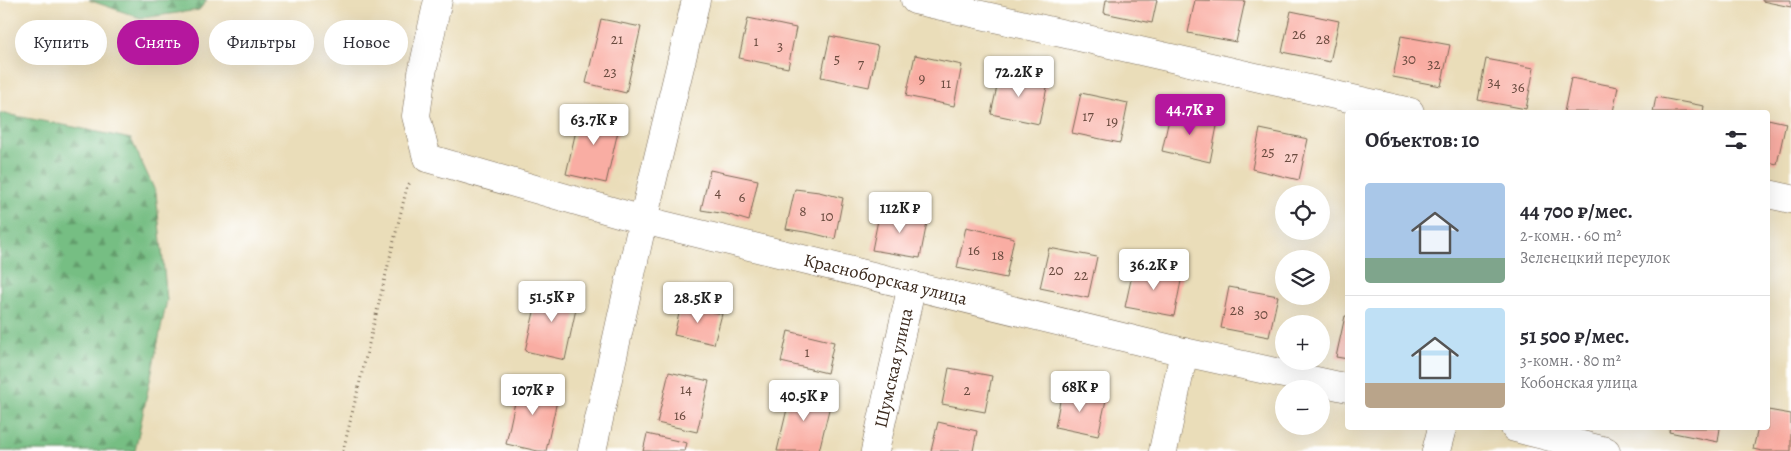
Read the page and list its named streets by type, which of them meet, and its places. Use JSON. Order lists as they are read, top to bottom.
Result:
{
  "streets": {
    "street": ["Красноборская улица", "Шумская улица"]
  },
  "crossings": [
    ["Красноборская улица", "Шумская улица"]
  ],
  "house_numbers": [
    "26",
    "21",
    "28",
    "1",
    "3",
    "5",
    "30",
    "7",
    "32",
    "23",
    "9",
    "34",
    "11",
    "36",
    "17",
    "19",
    "25",
    "27",
    "4",
    "6",
    "8",
    "10",
    "16",
    "18",
    "20",
    "22",
    "28",
    "30",
    "1",
    "14",
    "2",
    "16"
  ],
  "page": {
    "chip": [
      "Купить",
      "Снять",
      "Фильтры",
      "Новое"
    ],
    "price": [
      "72.2K ₽",
      "44.7K ₽",
      "63.7K ₽",
      "112K ₽",
      "36.2K ₽",
      "51.5K ₽",
      "28.5K ₽",
      "68K ₽",
      "107K ₽",
      "40.5K ₽"
    ],
    "heading": "Объектов: 10",
    "list": [
      {
        "name": "44 700 ₽/мес.",
        "note": "2-комн. · 60 m² · Зеленецкий переулок"
      },
      {
        "name": "51 500 ₽/мес.",
        "note": "3-комн. · 80 m² · Кобонская улица"
      }
    ],
    "map_buttons": ["+", "−"]
  }
}
